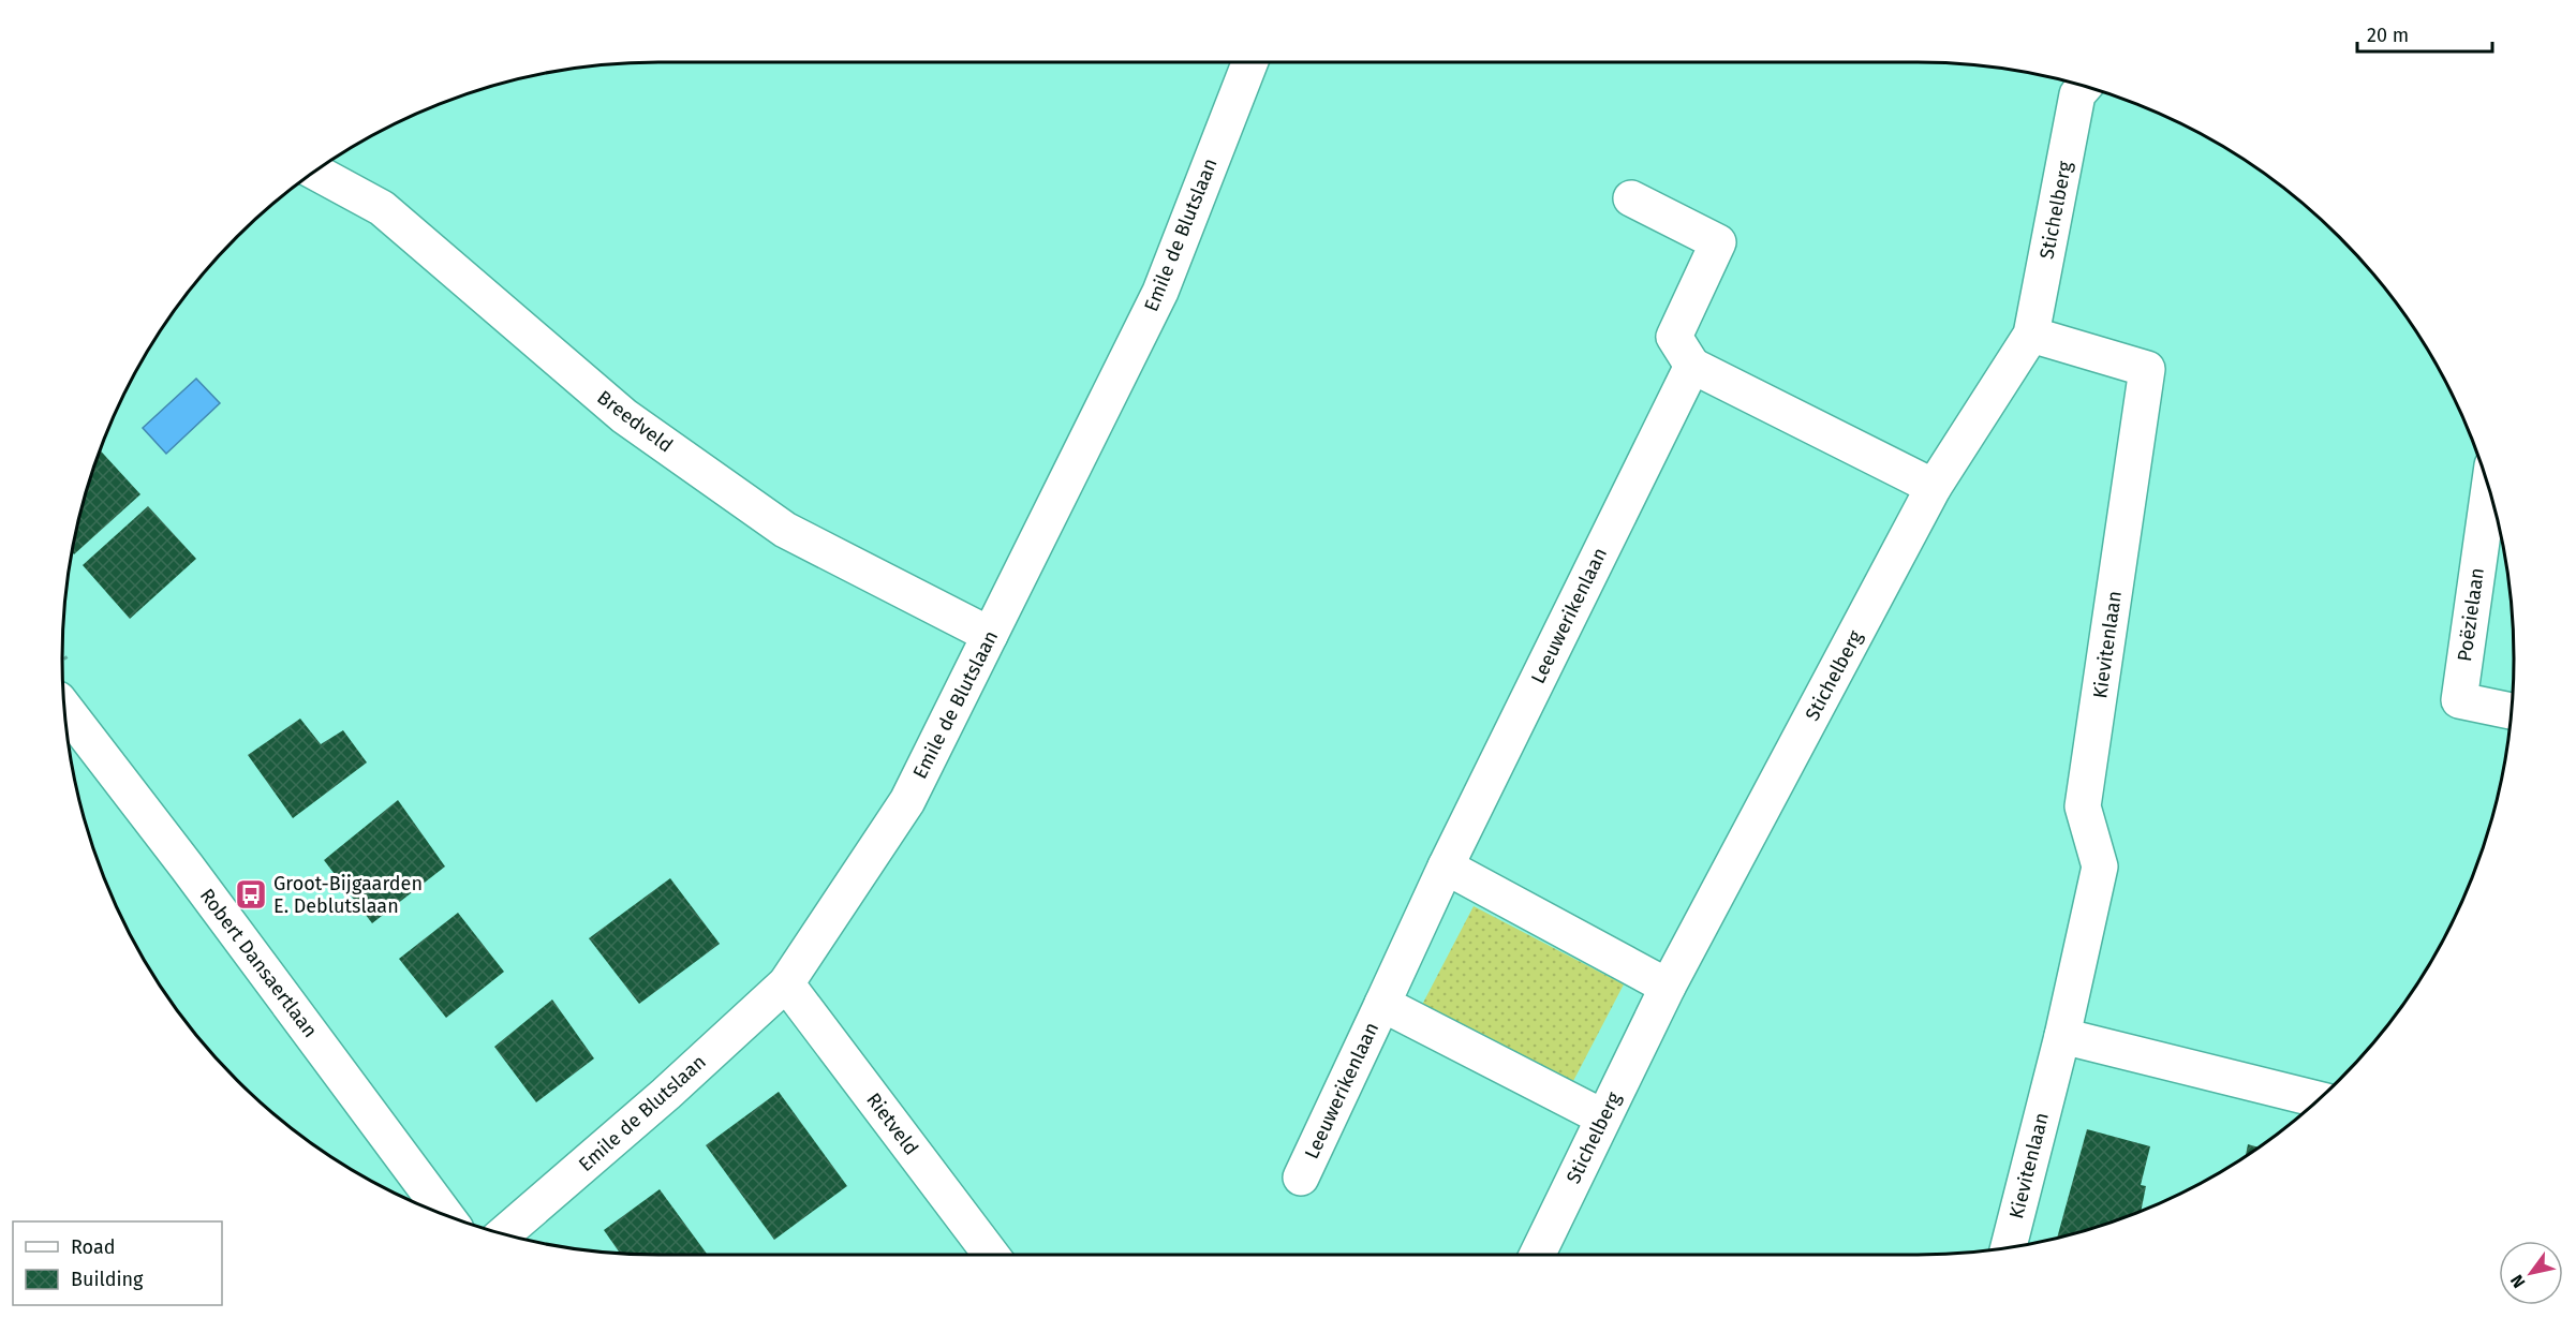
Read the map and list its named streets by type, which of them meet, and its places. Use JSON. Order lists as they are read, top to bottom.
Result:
{
  "streets": {
    "street": [
      "Stichelberg",
      "Emile de Blutslaan",
      "Breedveld",
      "Poëzielaan",
      "Leeuwerikenlaan",
      "Kievitenlaan",
      "Robert Dansaertlaan",
      "Rietveld"
    ]
  },
  "crossings": [
    ["Stichelberg", "Leeuwerikenlaan"],
    ["Stichelberg", "Kievitenlaan"],
    ["Emile de Blutslaan", "Breedveld"],
    ["Emile de Blutslaan", "Rietveld"]
  ],
  "places": {
    "bus stop": ["Groot-Bijgaarden E. Deblutslaan"]
  },
  "legend": ["Road", "Building"],
  "scale_bar": "20 m",
  "north": "bottom left"
}
